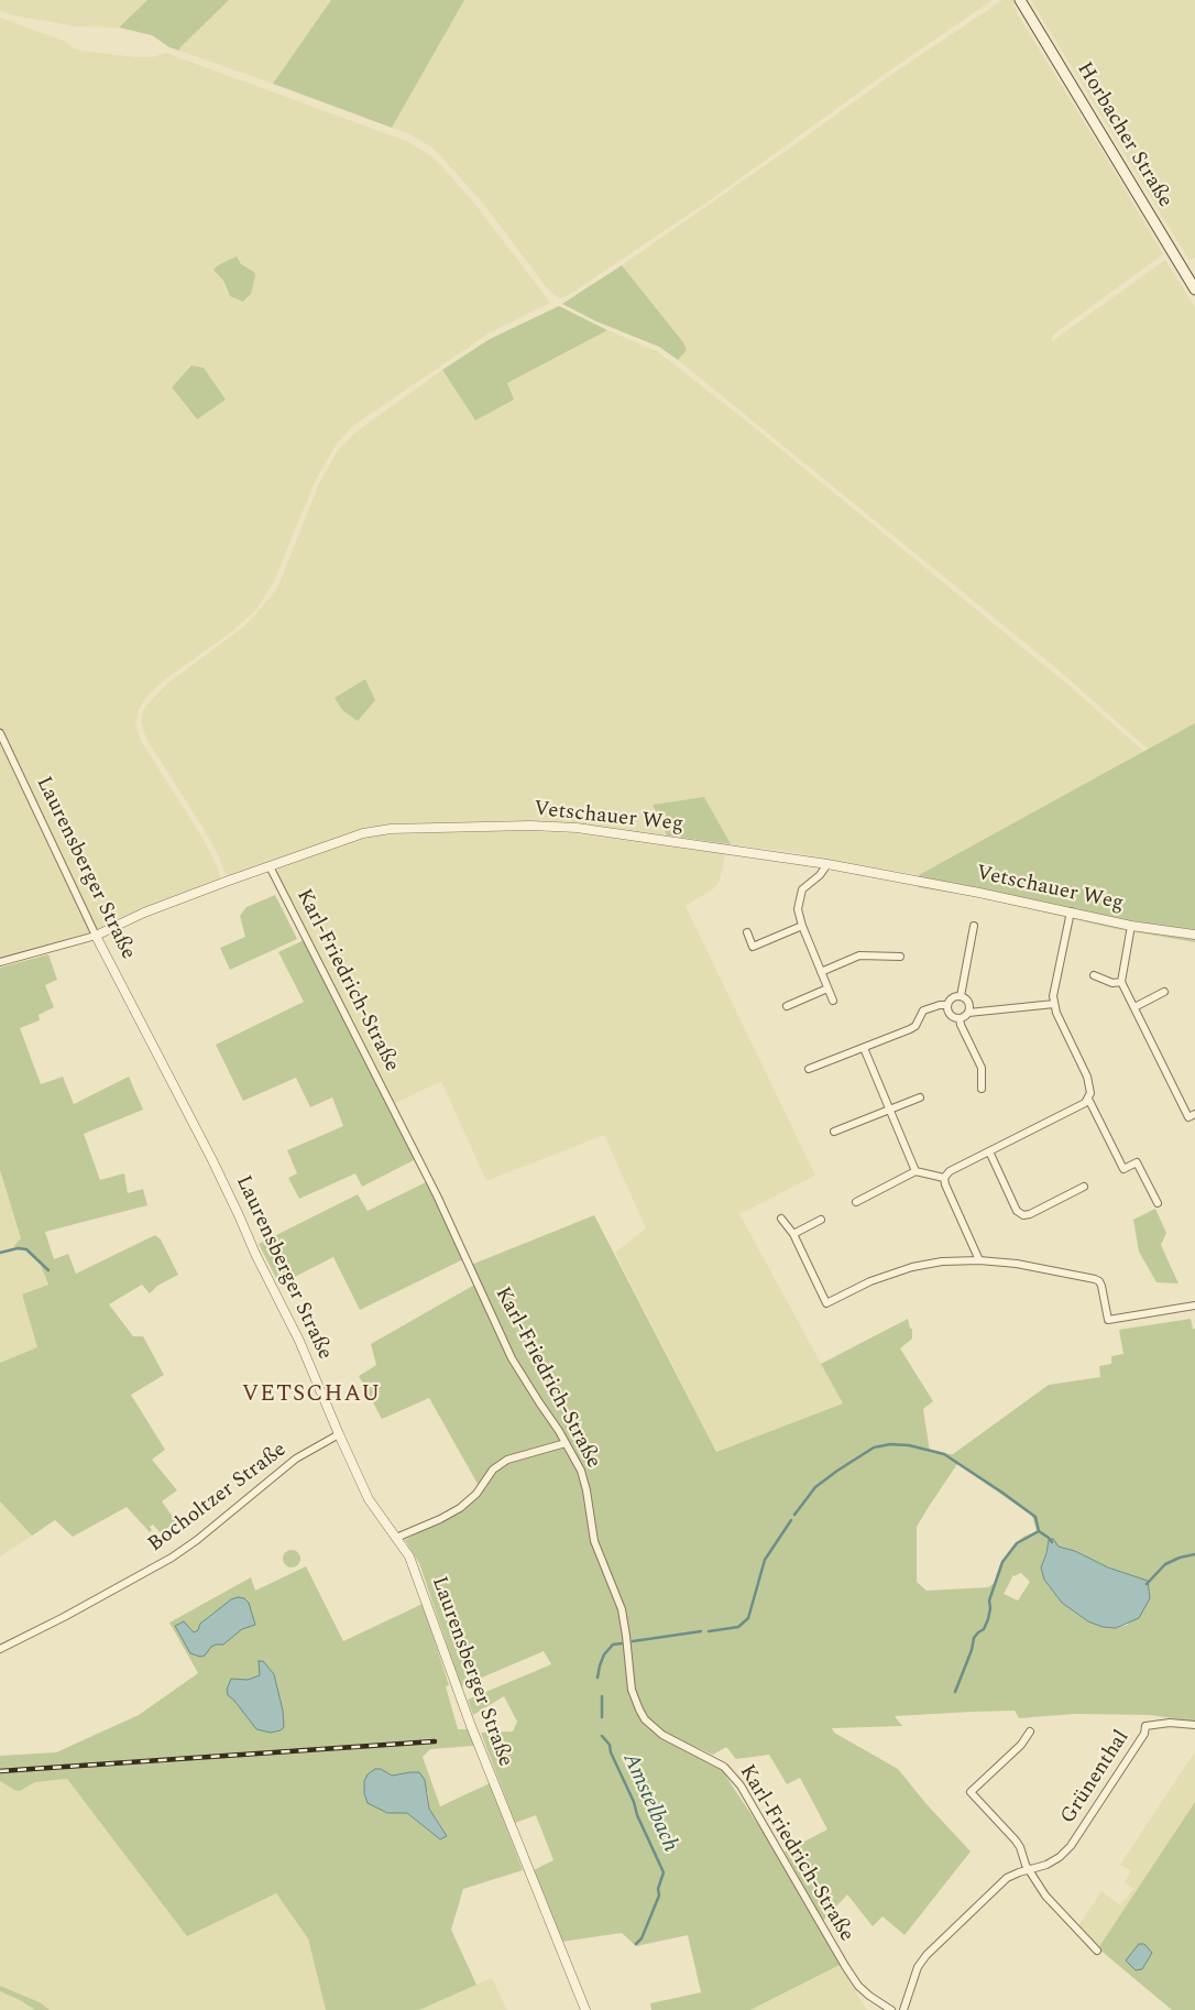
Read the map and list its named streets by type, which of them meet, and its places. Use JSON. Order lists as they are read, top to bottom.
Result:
{
  "streets": {
    "main road": ["Horbacher Straße"],
    "street": [
      "Vetschauer Weg",
      "Laurensberger Straße",
      "Karl-Friedrich-Straße",
      "Bocholtzer Straße",
      "Grünenthal"
    ]
  },
  "crossings": [
    ["Vetschauer Weg", "Laurensberger Straße"],
    ["Vetschauer Weg", "Karl-Friedrich-Straße"],
    ["Laurensberger Straße", "Bocholtzer Straße"]
  ],
  "districts": ["VETSCHAU"],
  "water": ["Amstelbach"]
}
